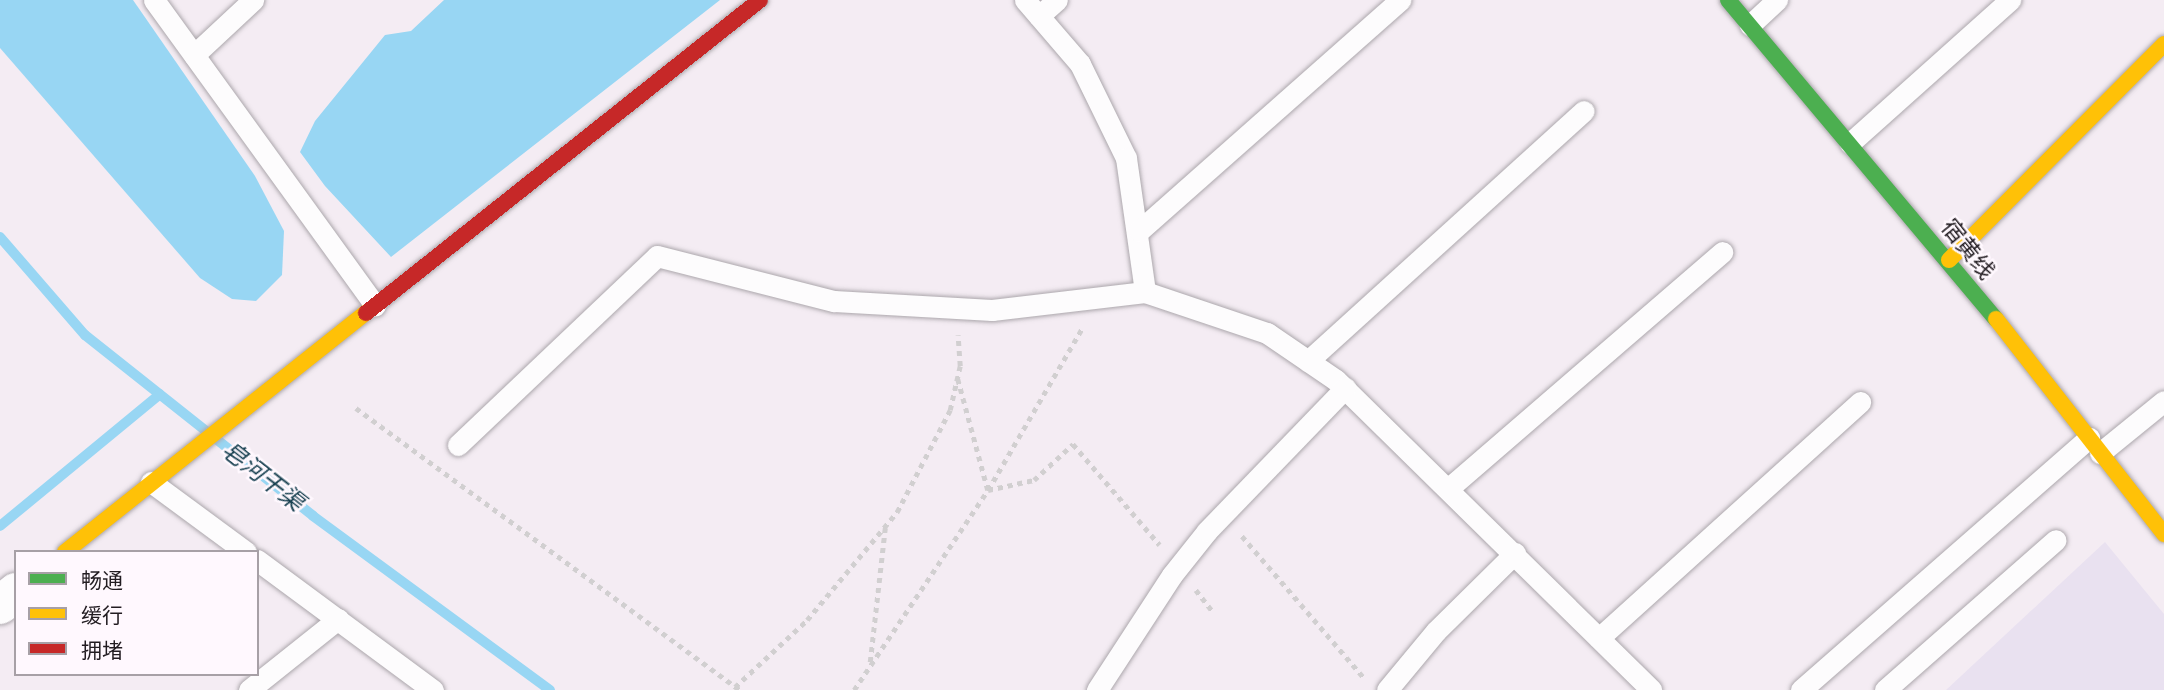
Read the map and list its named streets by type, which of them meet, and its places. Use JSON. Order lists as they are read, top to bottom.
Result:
{
  "streets": {
    "street": ["宿黄线"]
  },
  "water": ["皂河干渠"],
  "legend": ["畅通", "缓行", "拥堵"]
}
